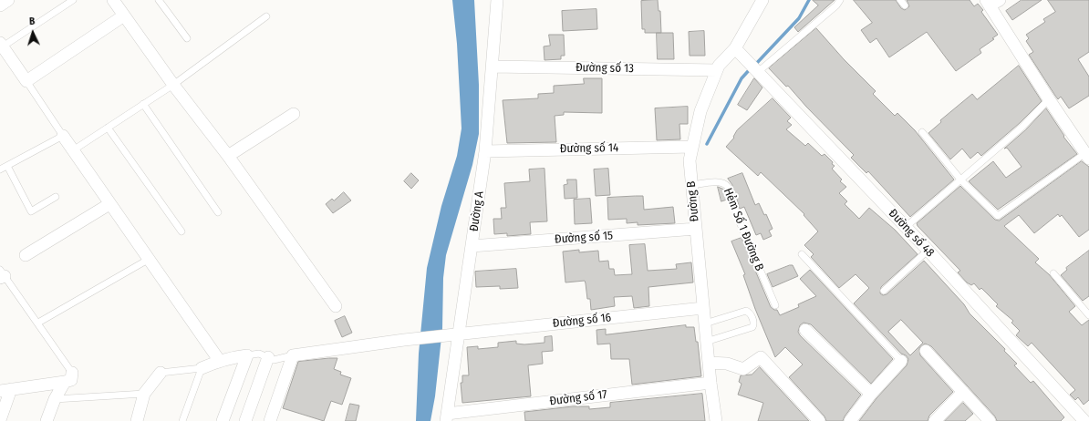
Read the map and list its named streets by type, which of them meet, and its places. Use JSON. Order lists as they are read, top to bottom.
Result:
{
  "streets": {
    "street": [
      "Đường số 13",
      "Đường số 14",
      "Đường B",
      "Đường A",
      "Đường số 48",
      "Đường số 15",
      "Đường số 16",
      "Đường số 17"
    ],
    "lane": ["Hẻm Số 1 Đường B"]
  },
  "crossings": [
    ["Đường số 13", "Đường B"],
    ["Đường số 13", "Đường A"],
    ["Đường số 14", "Đường B"],
    ["Đường số 14", "Đường A"],
    ["Đường B", "Hẻm Số 1 Đường B"],
    ["Đường B", "Đường số 48"],
    ["Đường B", "Đường số 15"],
    ["Đường B", "Đường số 16"],
    ["Đường B", "Đường số 17"],
    ["Đường A", "Đường số 15"],
    ["Đường A", "Đường số 16"],
    ["Đường A", "Đường số 17"]
  ],
  "north": "top"
}
